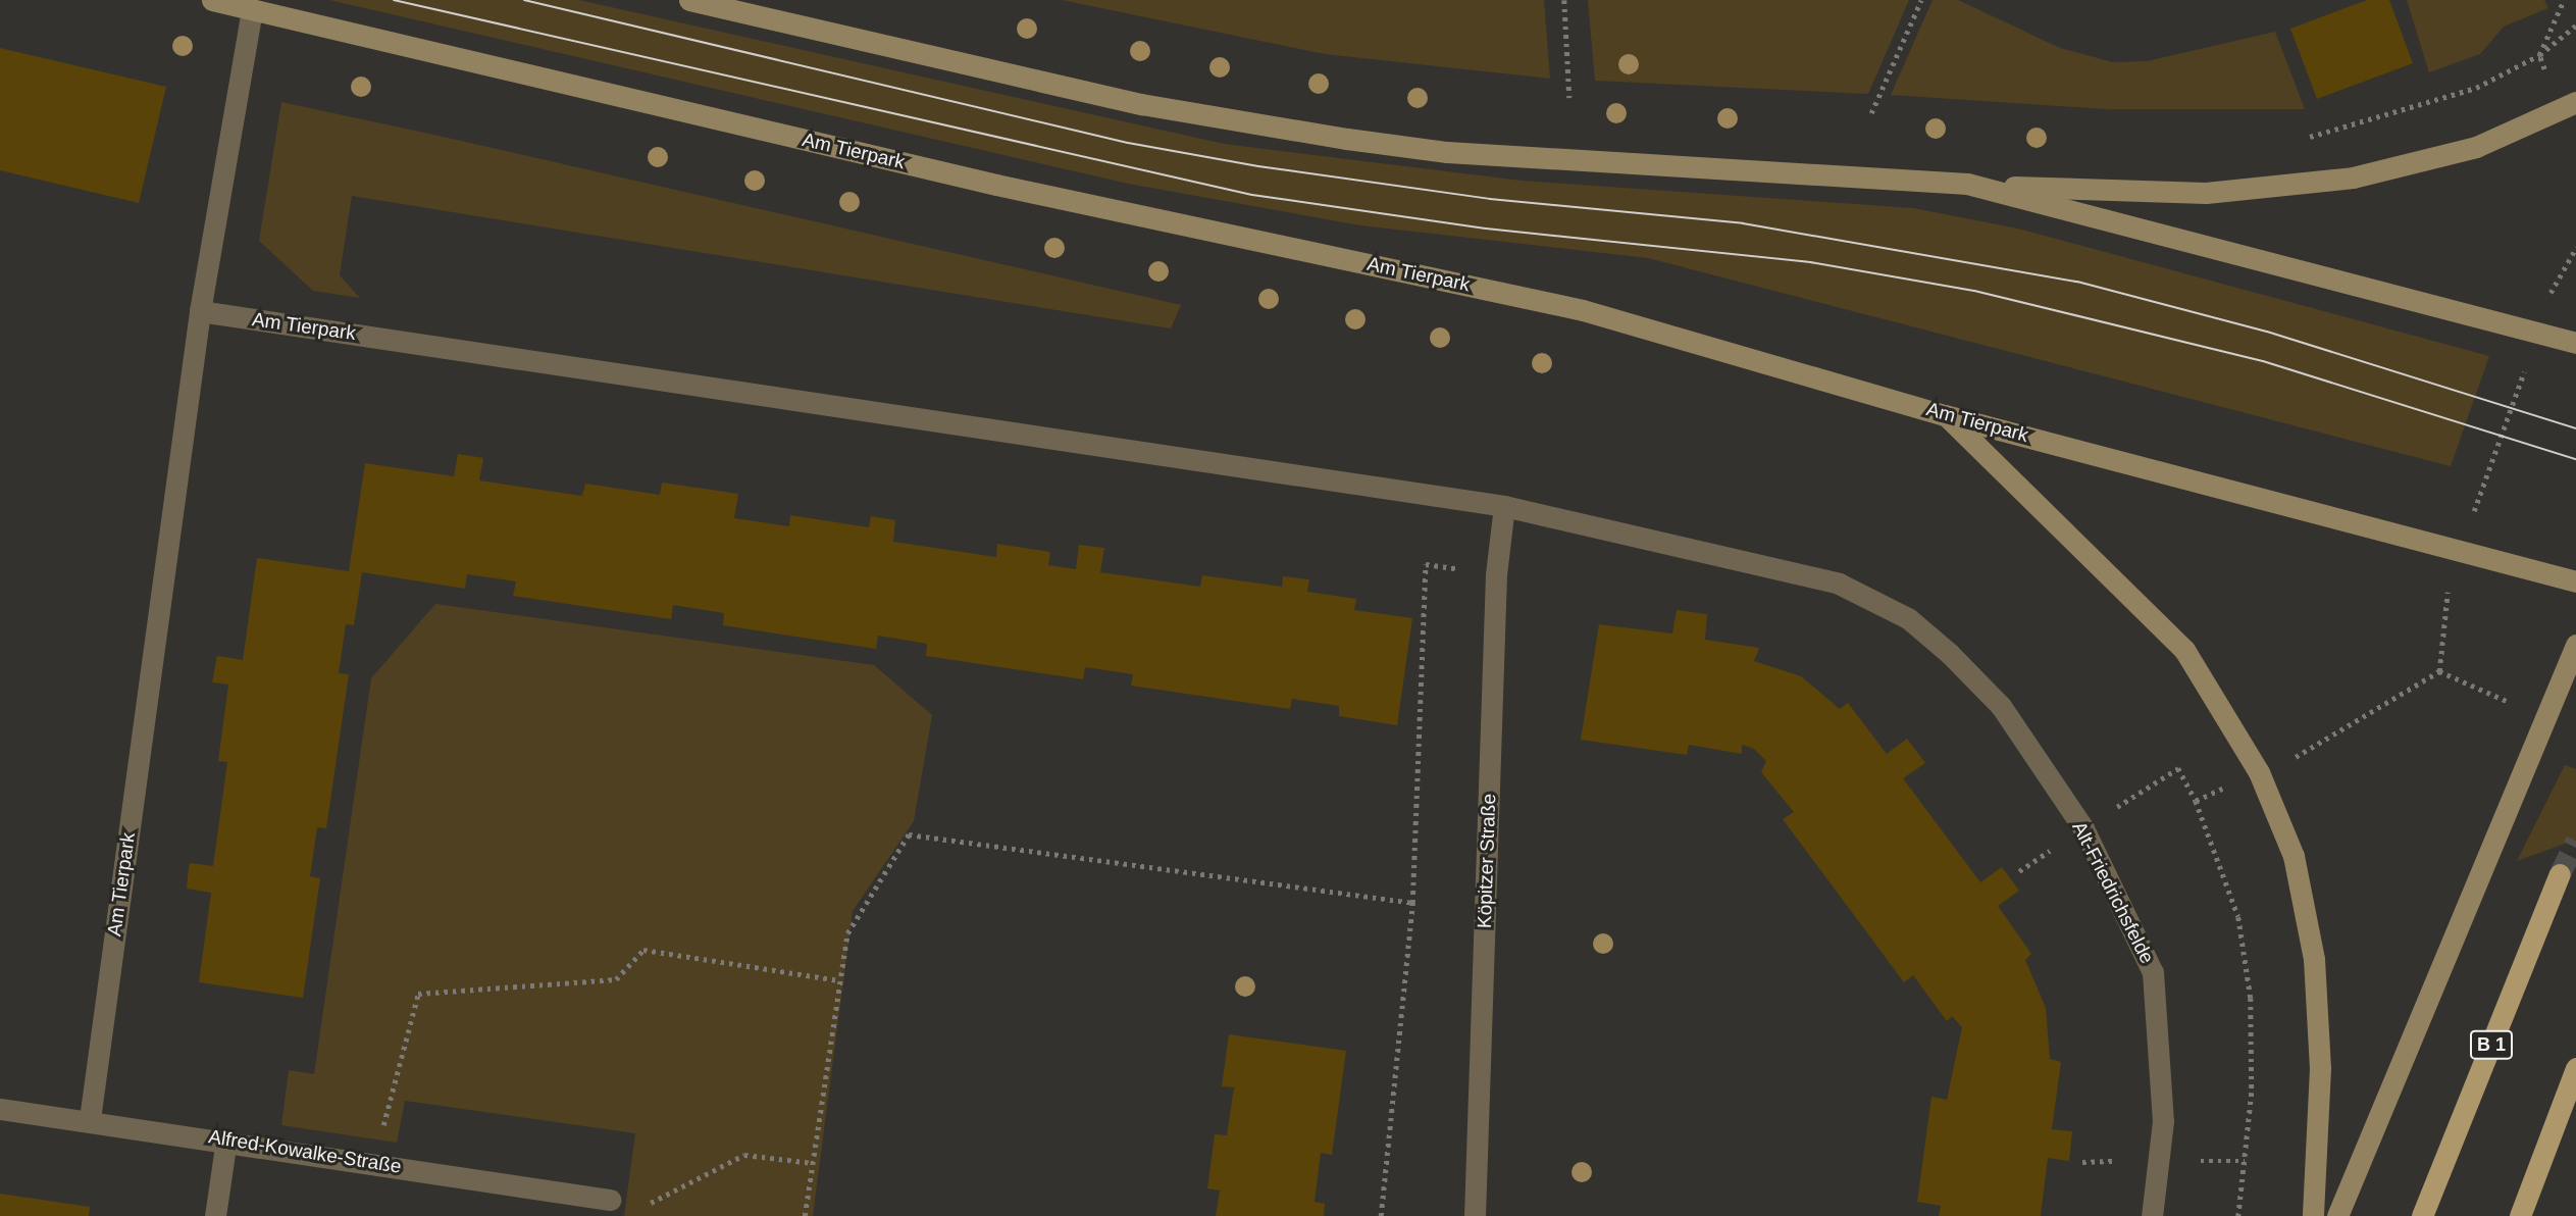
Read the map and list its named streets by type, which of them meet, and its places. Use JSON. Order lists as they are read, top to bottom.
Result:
{
  "streets": {
    "main road": ["Am Tierpark", "B 1"],
    "street": ["Köpitzer Straße", "Alt-Friedrichsfelde", "Alfred-Kowalke-Straße"]
  },
  "crossings": [
    ["Am Tierpark", "Köpitzer Straße"],
    ["Am Tierpark", "Alt-Friedrichsfelde"],
    ["Am Tierpark", "Alfred-Kowalke-Straße"]
  ]
}
